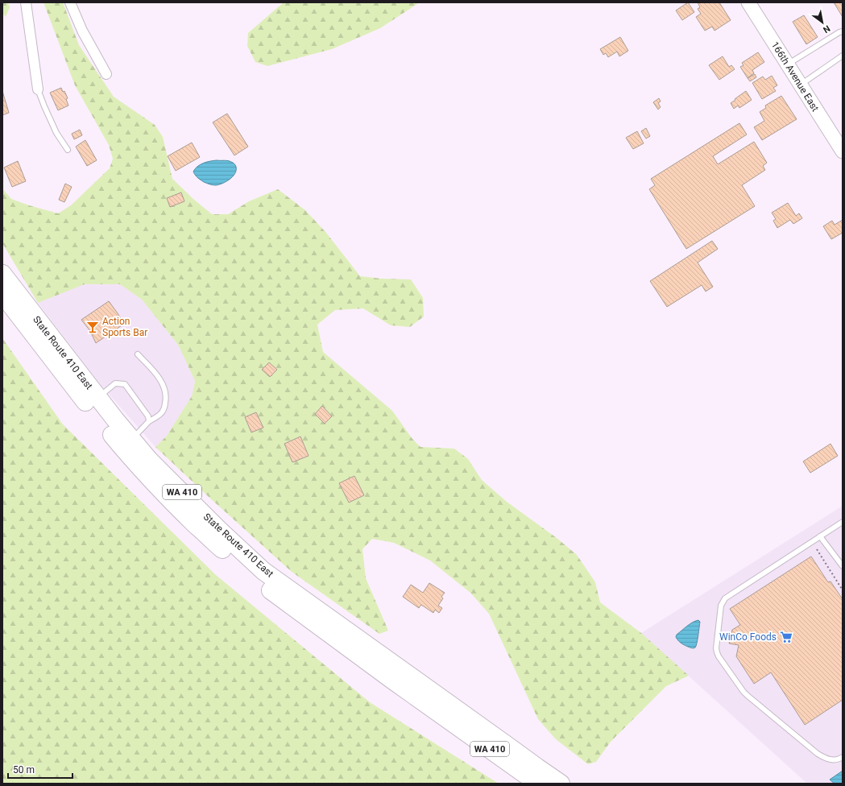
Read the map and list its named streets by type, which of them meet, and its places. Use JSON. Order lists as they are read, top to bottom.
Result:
{
  "streets": {
    "highway": ["State Route 410 East", "WA 410"],
    "street": ["166th Avenue East"]
  },
  "crossings": [
    ["State Route 410 East", "WA 410"]
  ],
  "places": {
    "bar": ["Action Sports Bar"],
    "supermarket": ["WinCo Foods"]
  },
  "scale_bar": "50 m",
  "north": "bottom right"
}
